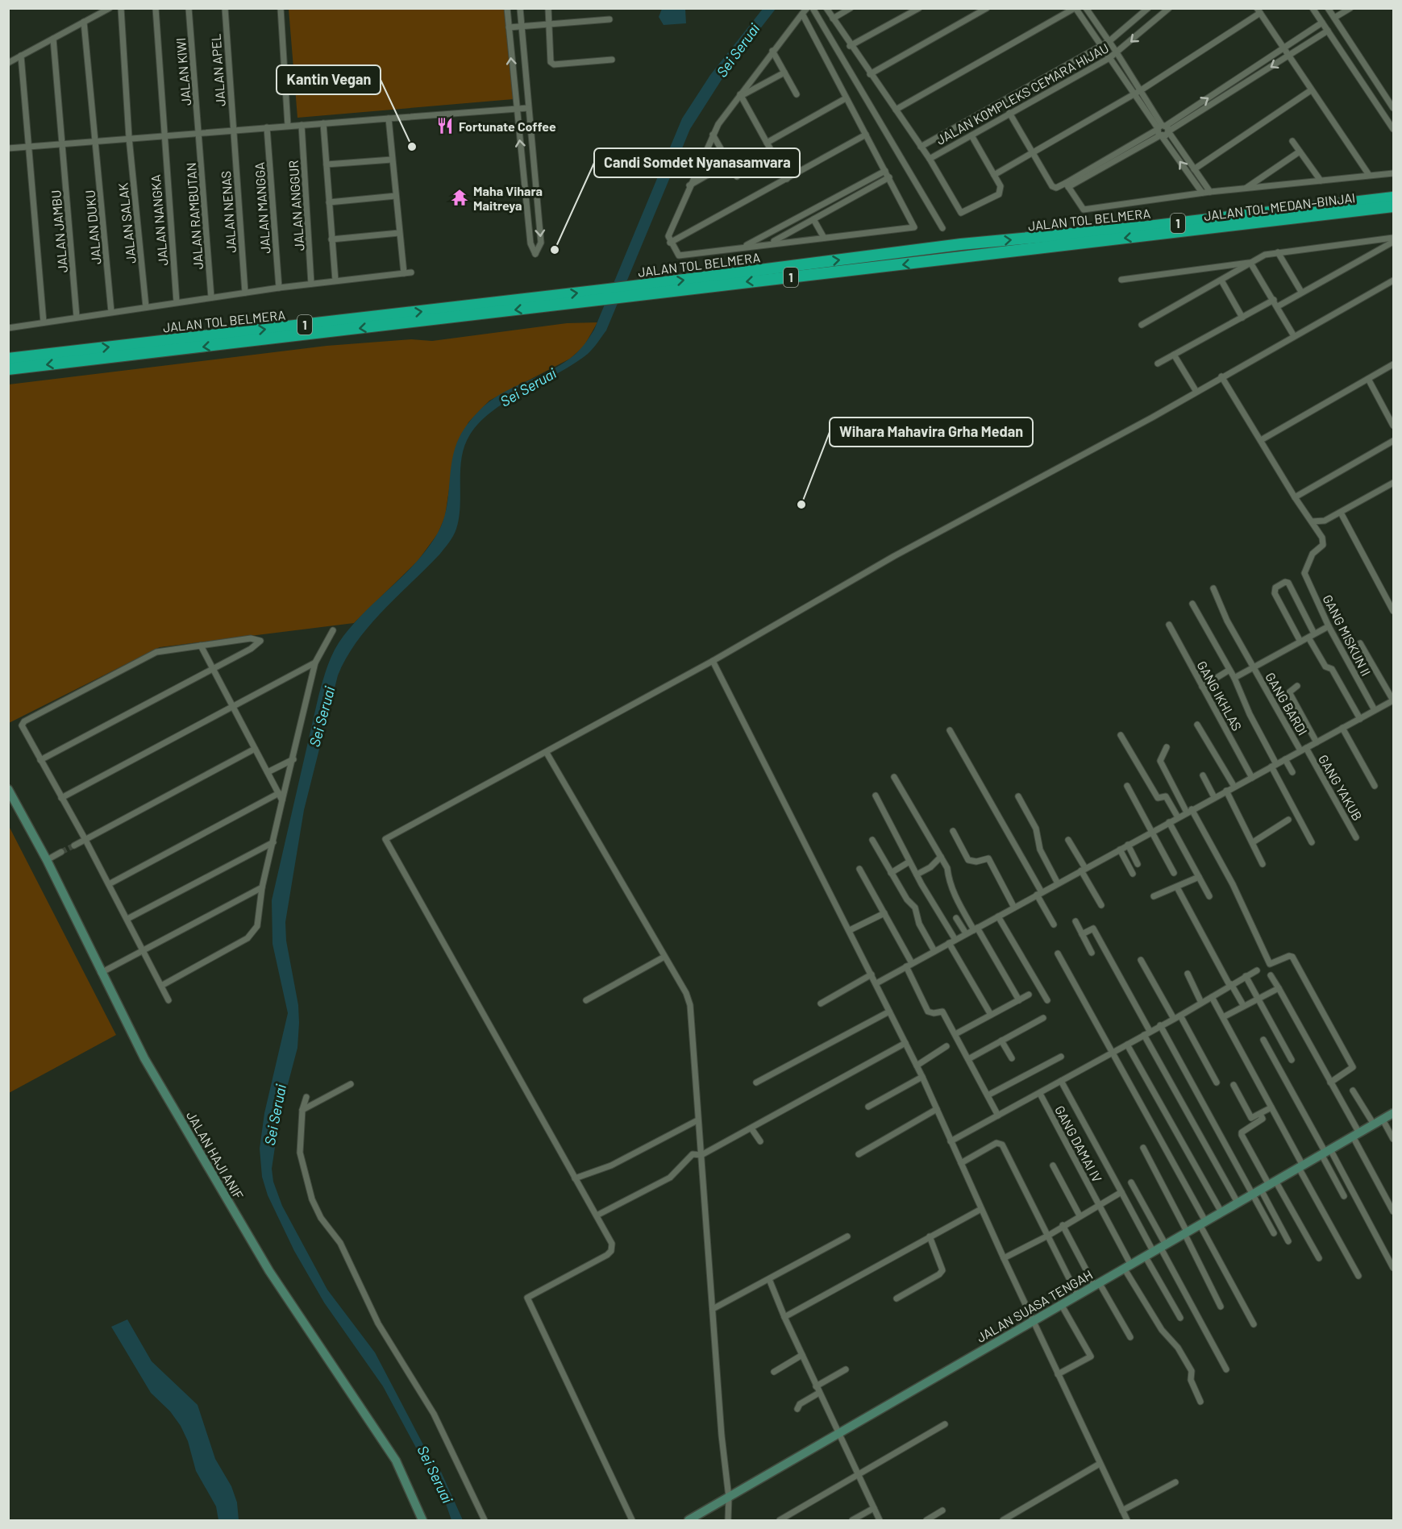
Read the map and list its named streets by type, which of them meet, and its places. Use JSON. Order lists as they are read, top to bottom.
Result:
{
  "streets": {
    "highway": ["JALAN TOL MEDAN–BINJAI", "JALAN TOL BELMERA", "1"],
    "main road": ["JALAN HAJI ANIF", "JALAN SUASA TENGAH"],
    "street": [
      "JALAN APEL",
      "JALAN KIWI",
      "JALAN KOMPLEKS CEMARA HIJAU",
      "JALAN ANGGUR",
      "JALAN MANGGA",
      "JALAN NENAS",
      "JALAN RAMBUTAN",
      "JALAN NANGKA",
      "JALAN SALAK",
      "JALAN DUKU",
      "JALAN JAMBU",
      "GANG MISKUN II",
      "GANG IKHLAS",
      "GANG BARDI",
      "GANG YAKUB",
      "GANG DAMAI IV"
    ]
  },
  "crossings": [
    ["JALAN APEL", "JALAN NENAS"],
    ["JALAN KIWI", "JALAN RAMBUTAN"],
    ["JALAN TOL MEDAN–BINJAI", "JALAN TOL BELMERA"],
    ["GANG BARDI", "GANG YAKUB"],
    ["GANG DAMAI IV", "JALAN SUASA TENGAH"]
  ],
  "one_way": ["JALAN TOL MEDAN–BINJAI"],
  "water": ["Sei Seruai"],
  "places": {
    "restaurant": ["Fortunate Coffee"],
    "other": ["Kantin Vegan", "Candi Somdet Nyanasamvara", "Wihara Mahavira Grha Medan"],
    "temple": ["Maha Vihara Maitreya"]
  }
}
